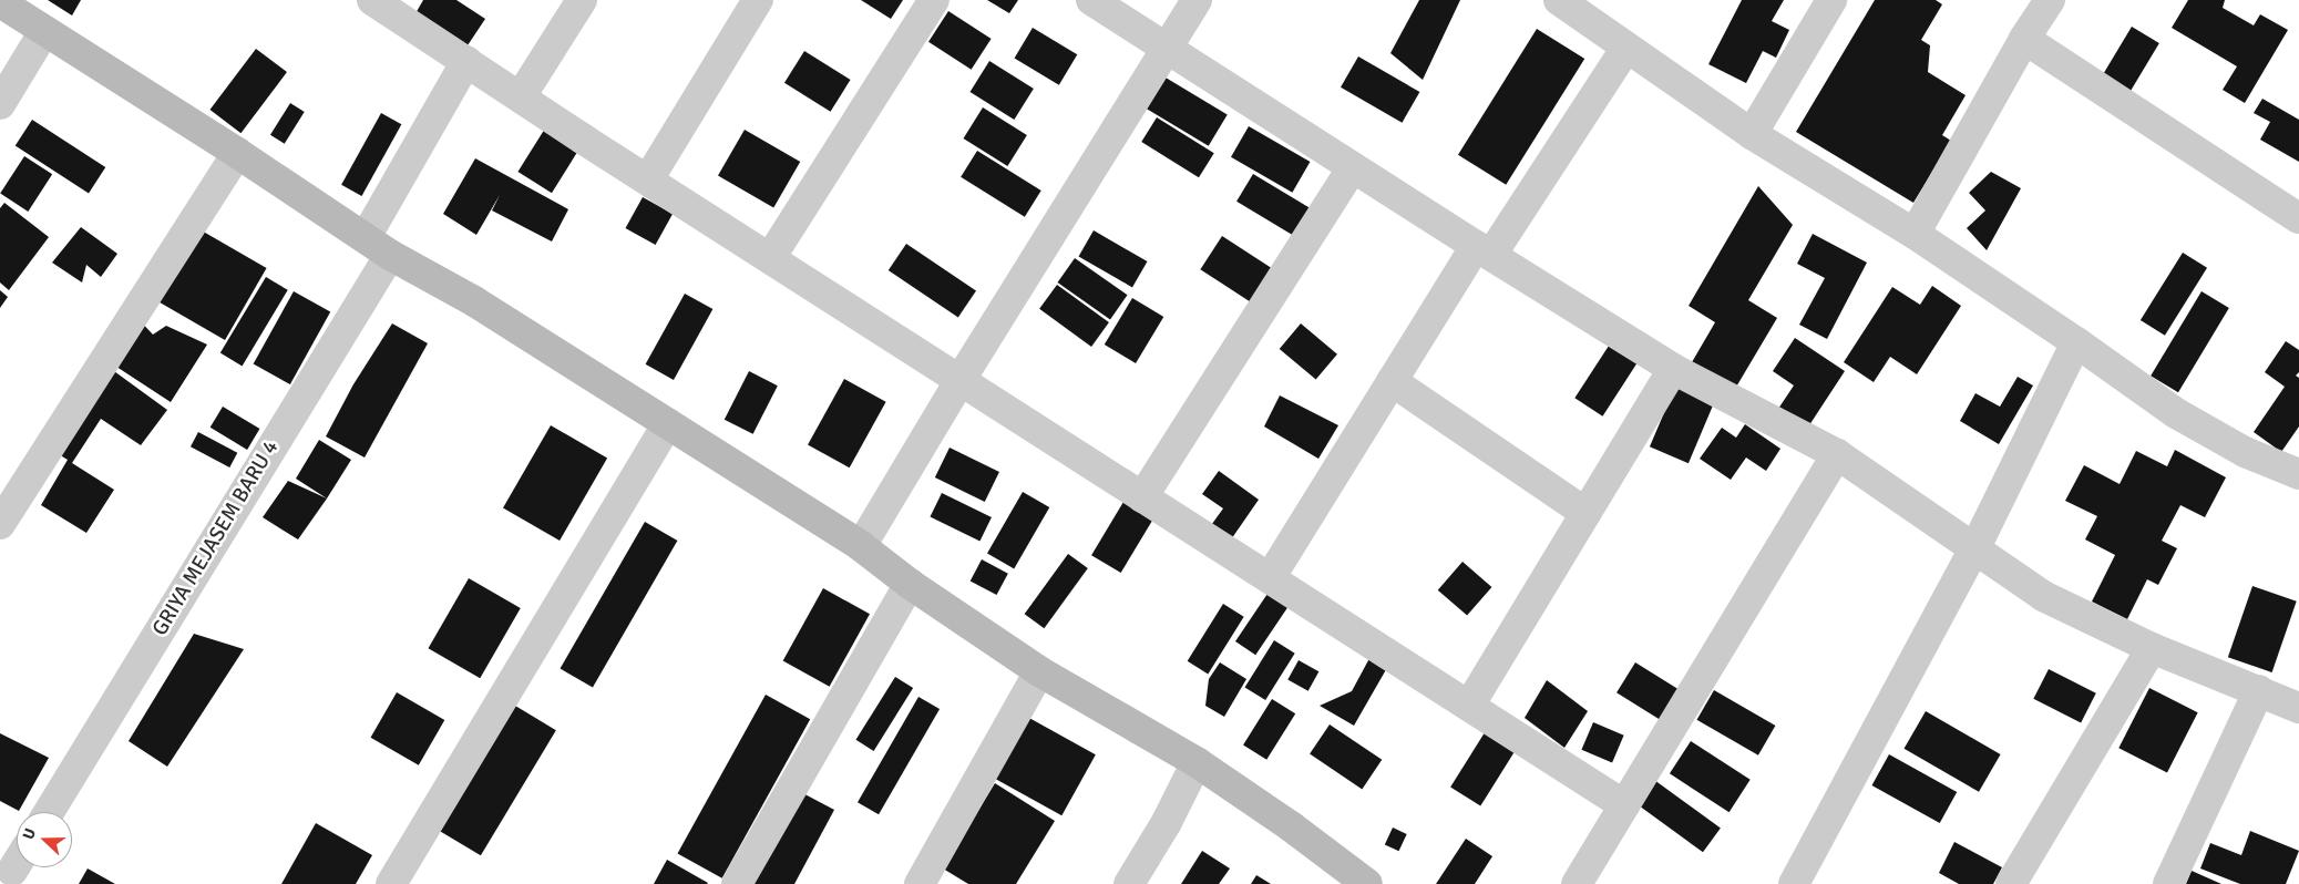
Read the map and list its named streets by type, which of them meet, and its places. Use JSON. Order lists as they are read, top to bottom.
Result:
{
  "streets": {
    "street": ["GRIYA MEJASEM BARU 4"]
  },
  "north": "left"
}
